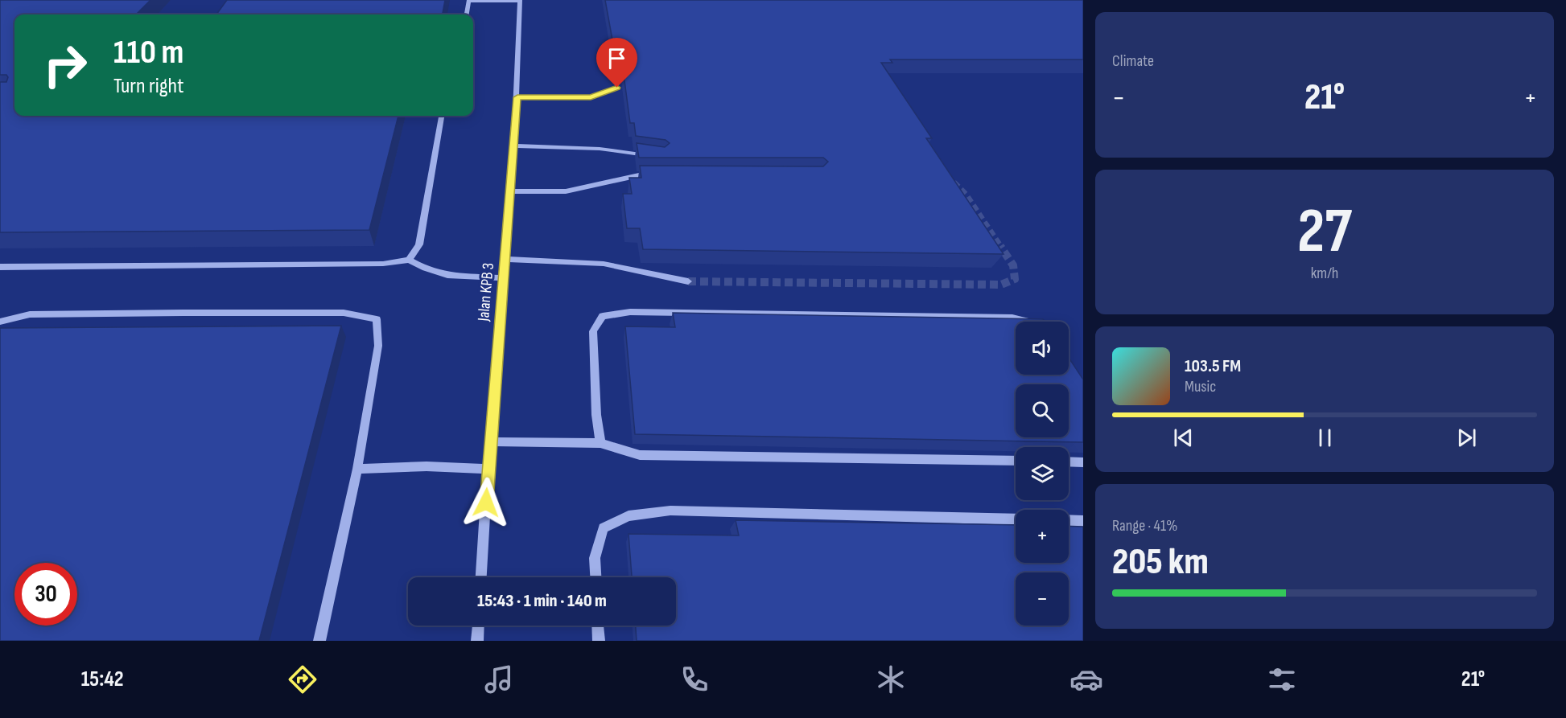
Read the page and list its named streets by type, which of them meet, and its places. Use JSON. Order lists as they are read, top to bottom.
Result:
{
  "streets": {
    "street": ["Jalan KPB 3"]
  },
  "page": {
    "tile": [
      "Climate",
      ["27", "km/h"],
      ["Range · 41%", "205 km"]
    ],
    "turn": ["110 m", "Turn right"],
    "heat": ["−", "21°", "+"],
    "map_buttons": ["+", "−"],
    "song": ["103.5 FM", "Music"],
    "limit": "30",
    "trip": "15:43 · 1 min · 140 m",
    "tabs": ["15:42", "21°"]
  }
}
